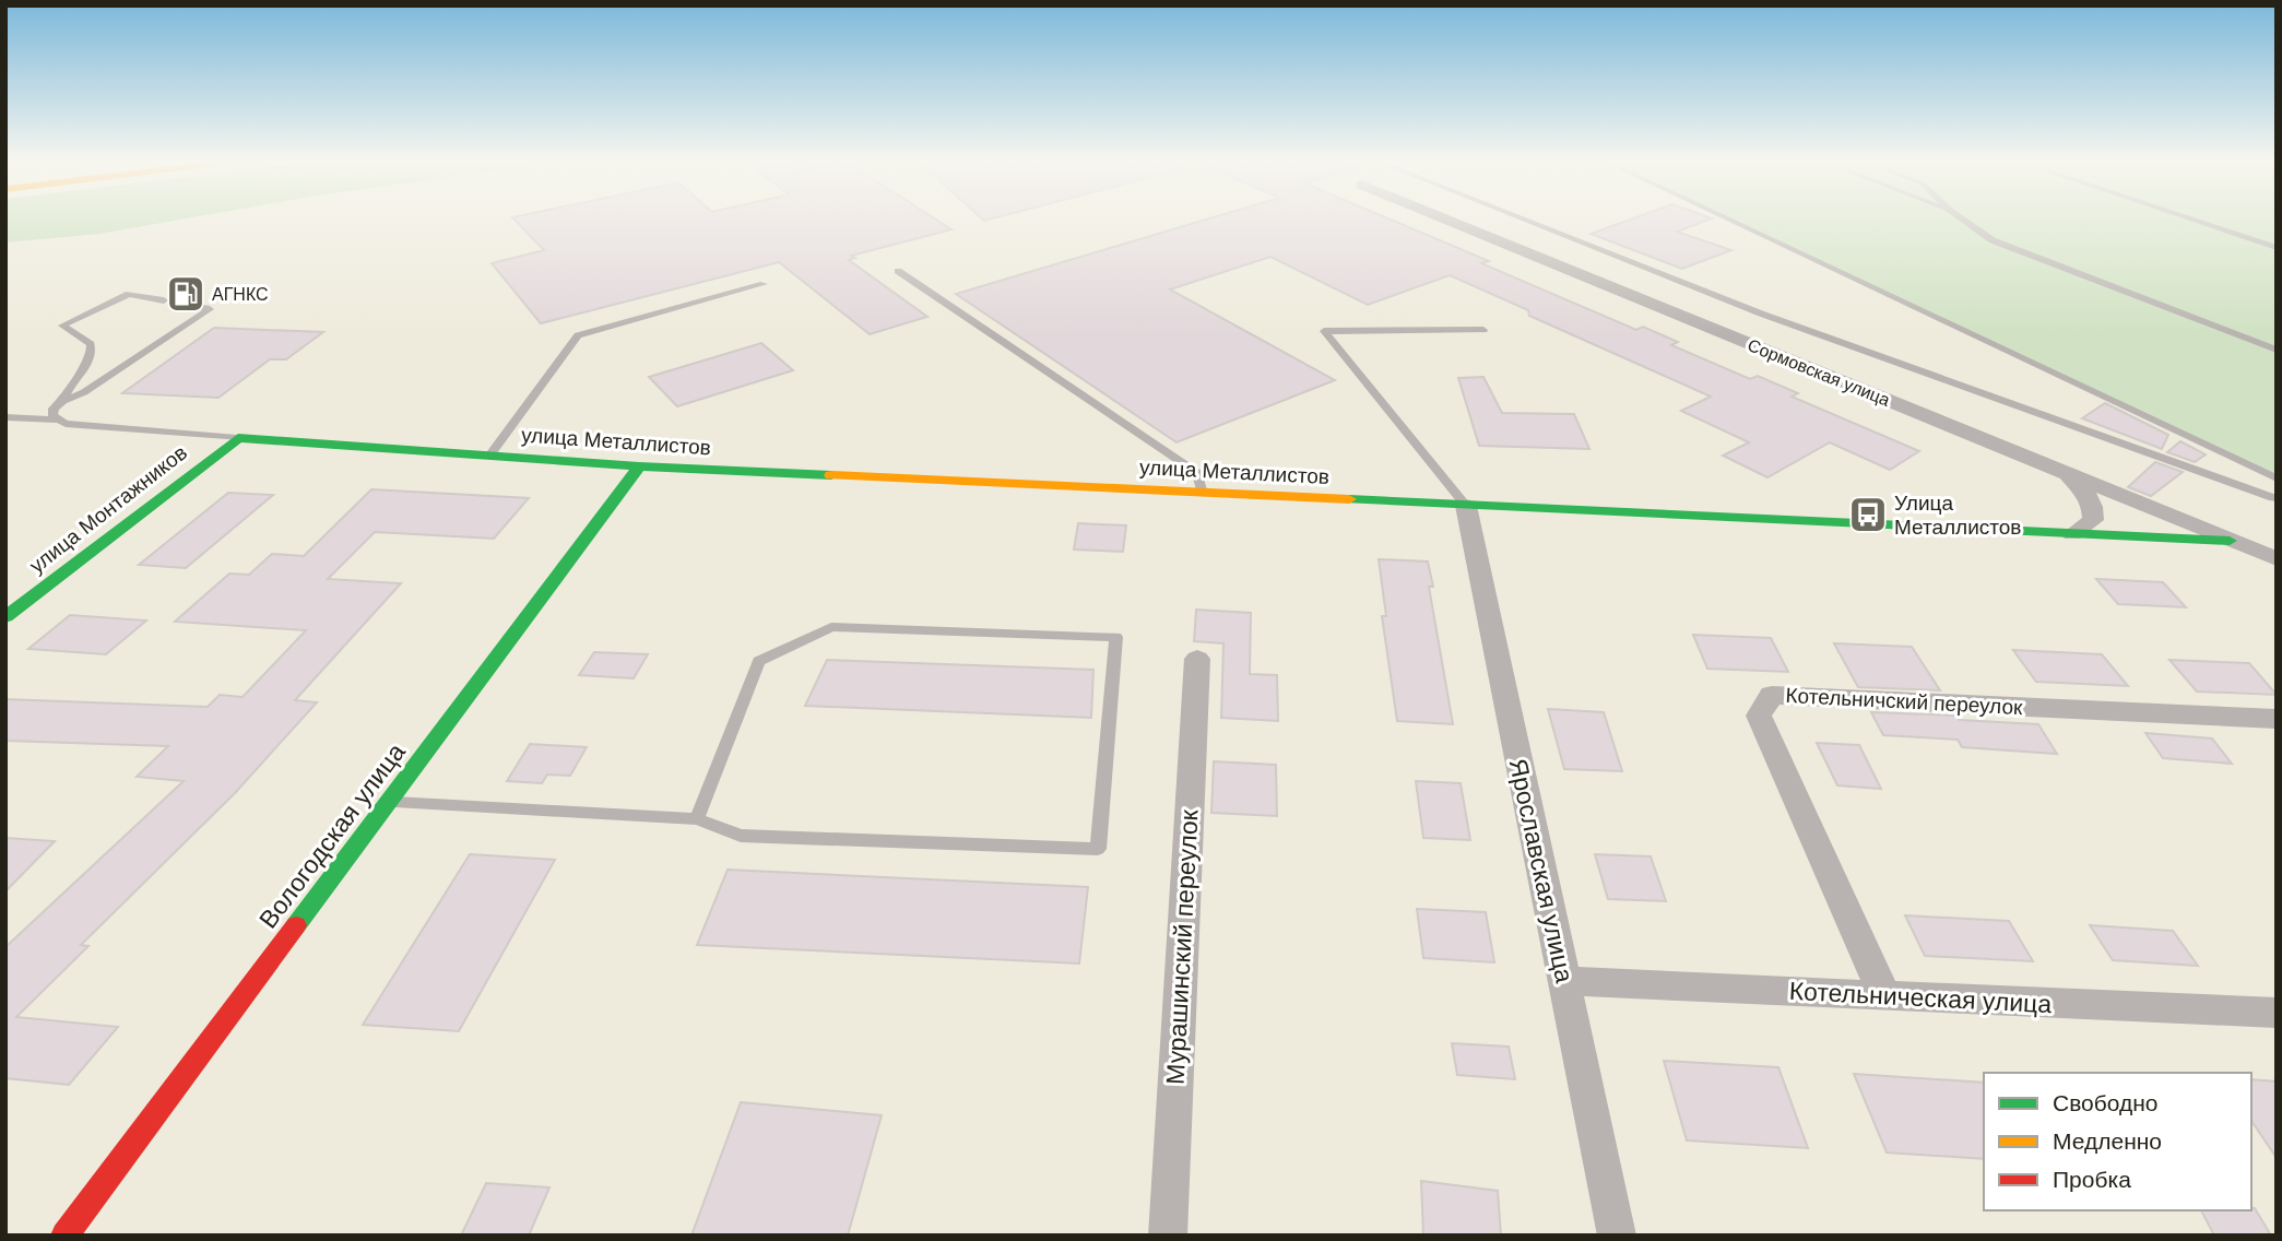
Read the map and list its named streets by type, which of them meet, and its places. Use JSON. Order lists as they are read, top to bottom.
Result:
{
  "streets": {
    "main road": ["улица Металлистов", "улица Монтажников", "Вологодская улица"],
    "street": [
      "Сормовская улица",
      "Котельничский переулок",
      "Ярославская улица",
      "Мурашинский переулок",
      "Котельническая улица"
    ]
  },
  "crossings": [
    ["Сормовская улица", "улица Металлистов"],
    ["улица Металлистов", "улица Монтажников"],
    ["улица Металлистов", "Вологодская улица"],
    ["улица Металлистов", "Ярославская улица"],
    ["Котельничский переулок", "Котельническая улица"],
    ["Ярославская улица", "Котельническая улица"]
  ],
  "places": {
    "fuel station": ["АГНКС"],
    "bus stop": ["Улица Металлистов"]
  },
  "legend": ["Свободно", "Медленно", "Пробка"]
}
